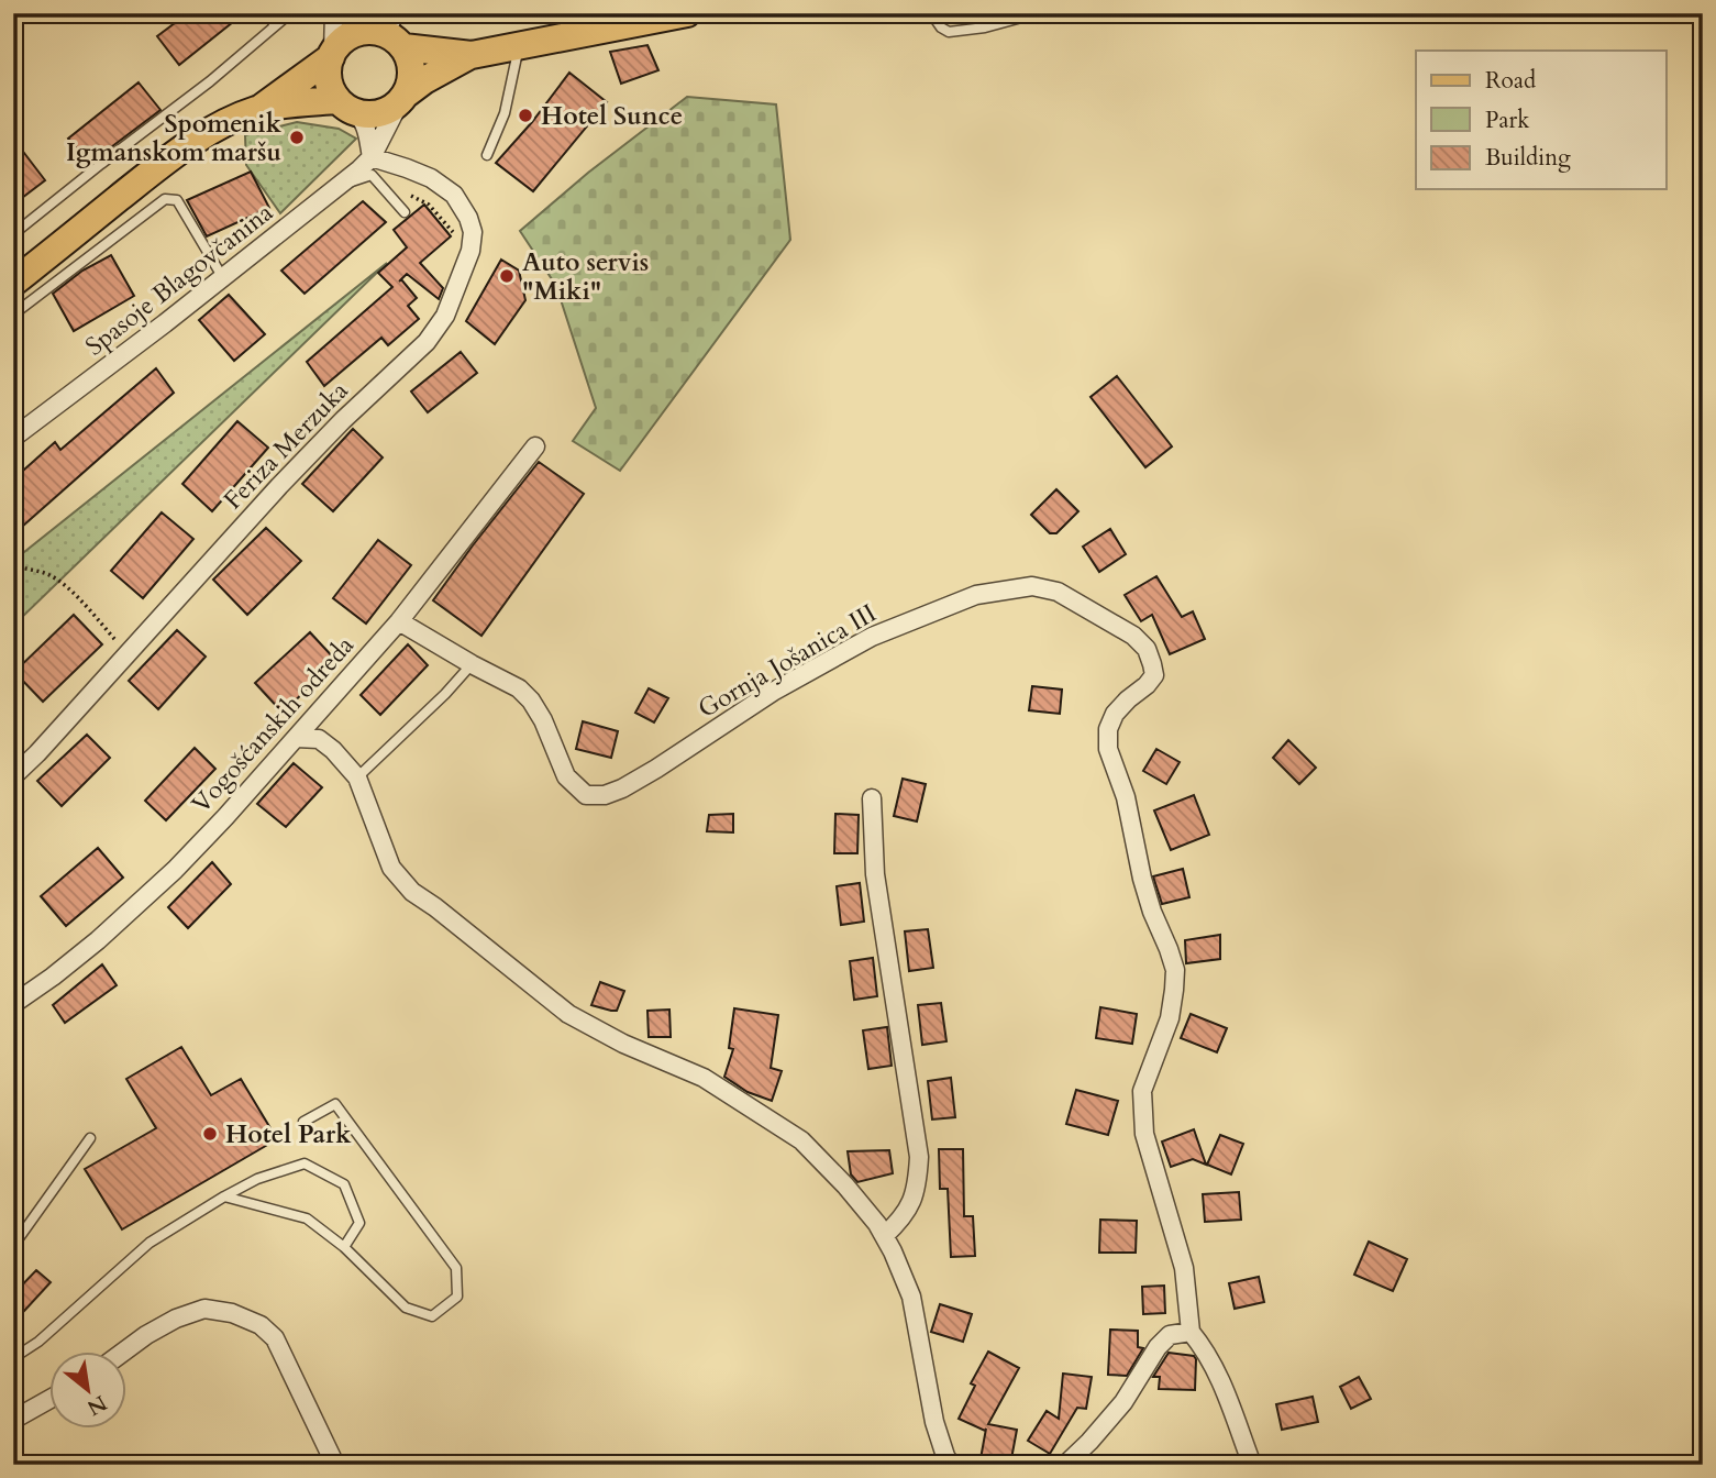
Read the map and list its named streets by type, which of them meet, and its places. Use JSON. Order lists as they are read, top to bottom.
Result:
{
  "streets": {
    "street": [
      "Spasoje Blagovčanina",
      "Feriza Merzuka",
      "Gornja Jošanica III",
      "Vogošćanskih odreda"
    ]
  },
  "crossings": [
    ["Spasoje Blagovčanina", "Feriza Merzuka"],
    ["Gornja Jošanica III", "Vogošćanskih odreda"]
  ],
  "places": [
    "Hotel Sunce",
    "Spomenik Igmanskom maršu",
    "Auto servis \"Miki\"",
    "Hotel Park"
  ],
  "legend": ["Road", "Park", "Building"],
  "north": "bottom right"
}
